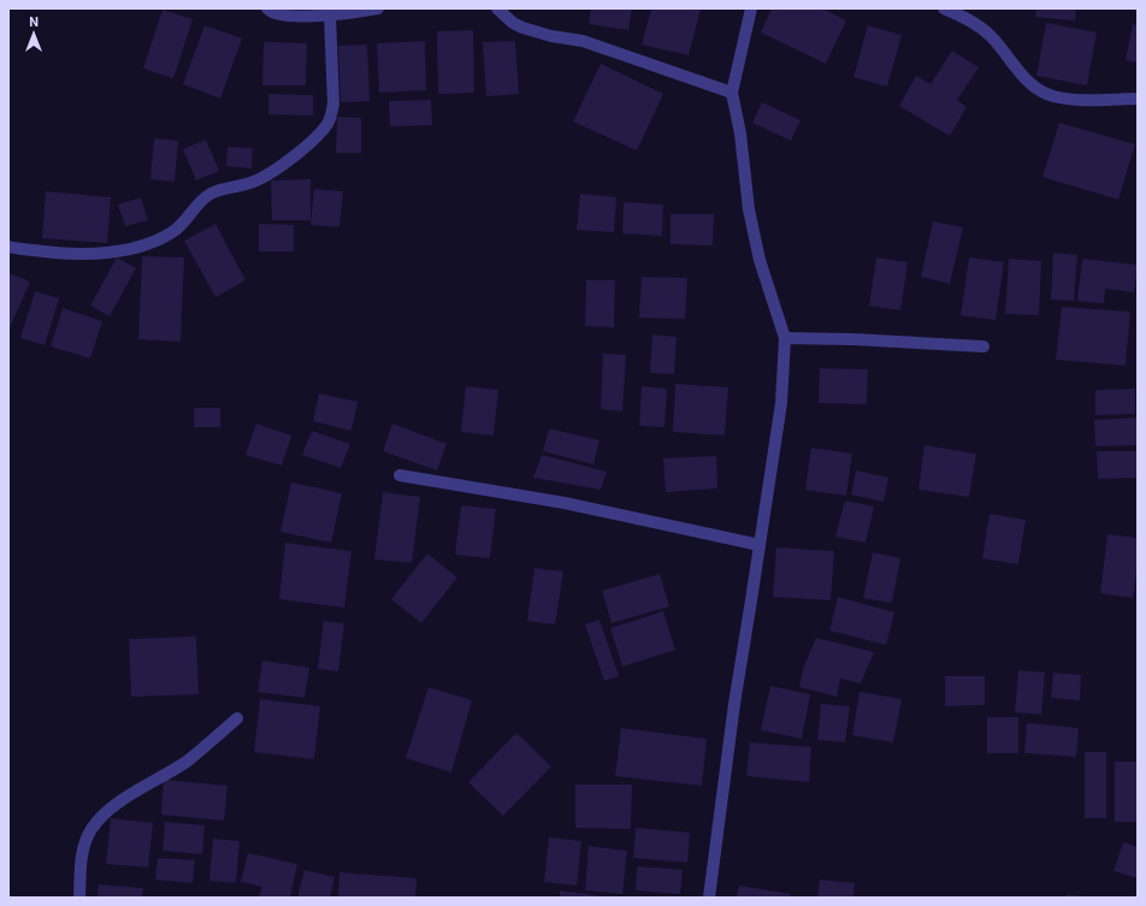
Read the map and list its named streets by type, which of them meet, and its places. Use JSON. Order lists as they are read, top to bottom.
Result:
{
  "north": "top"
}
